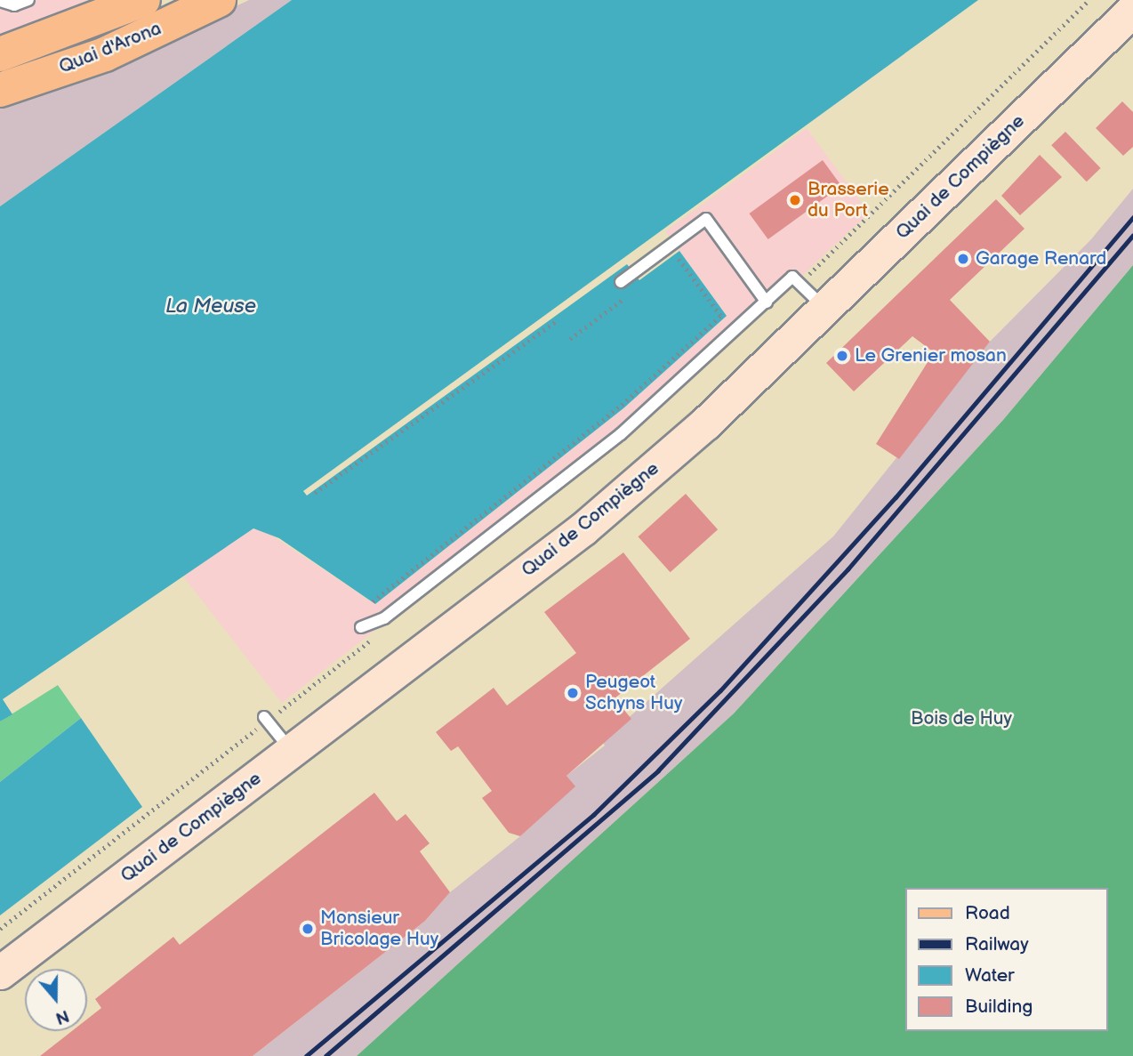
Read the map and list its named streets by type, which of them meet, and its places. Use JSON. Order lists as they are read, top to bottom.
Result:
{
  "streets": {
    "main road": ["Quai d'Arona", "Quai de Compiègne"]
  },
  "water": ["La Meuse"],
  "parks": ["Bois de Huy"],
  "places": [
    "Brasserie du Port",
    "Garage Renard",
    "Le Grenier mosan",
    "Peugeot Schyns Huy",
    "Monsieur Bricolage Huy"
  ],
  "legend": [
    "Road",
    "Railway",
    "Water",
    "Building"
  ],
  "north": "bottom"
}
